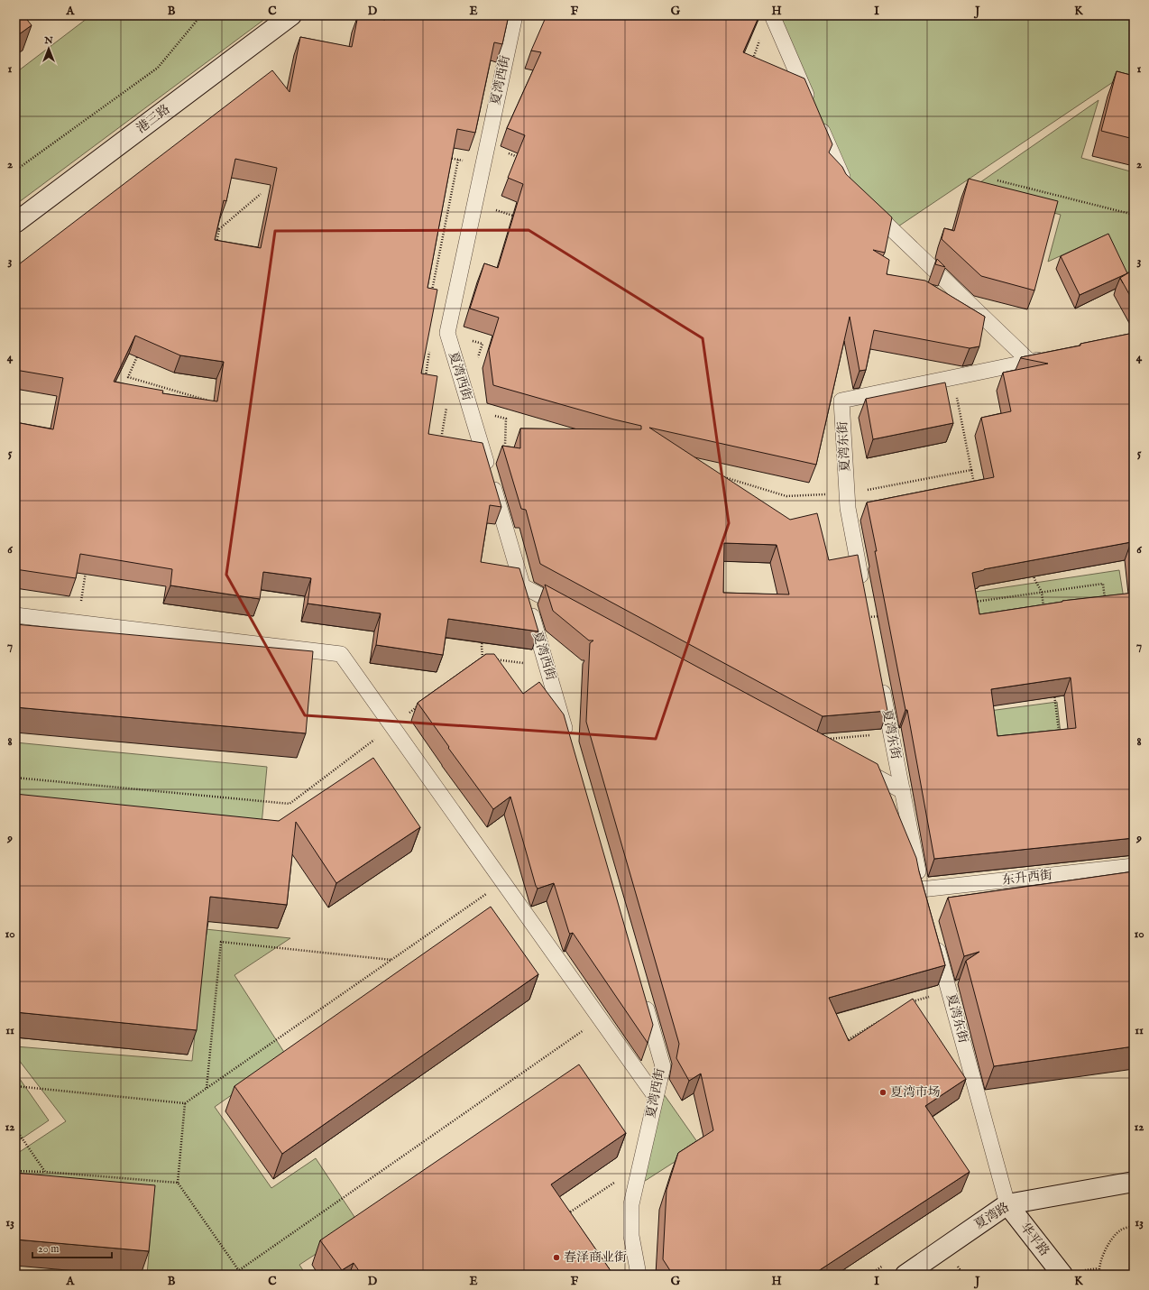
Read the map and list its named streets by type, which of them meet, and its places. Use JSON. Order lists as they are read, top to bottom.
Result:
{
  "streets": {
    "main road": ["港三路", "夏湾路", "华平路"],
    "lane": ["夏湾西街", "夏湾东街", "东升西街"]
  },
  "crossings": [
    ["夏湾东街", "东升西街"],
    ["夏湾东街", "夏湾路"],
    ["夏湾东街", "华平路"],
    ["夏湾路", "华平路"]
  ],
  "places": ["夏湾市场", "春泽商业街"],
  "scale_bar": "20 m",
  "north": "top",
  "grid": {
    "columns": [
      "A",
      "B",
      "C",
      "D",
      "E",
      "F",
      "G",
      "H",
      "I",
      "J",
      "K"
    ],
    "rows": [
      "1",
      "2",
      "3",
      "4",
      "5",
      "6",
      "7",
      "8",
      "9",
      "10",
      "11",
      "12",
      "13"
    ]
  }
}
